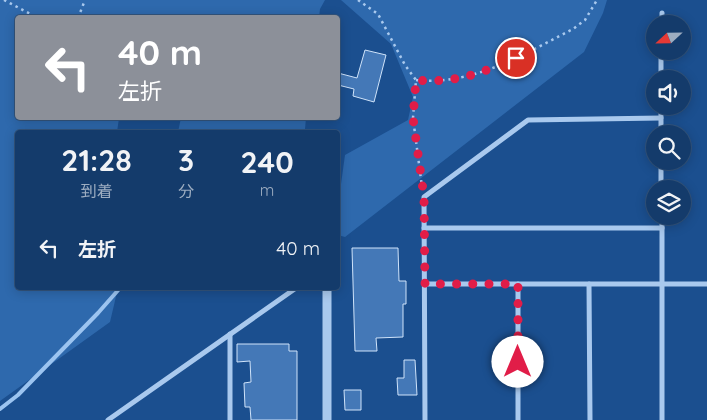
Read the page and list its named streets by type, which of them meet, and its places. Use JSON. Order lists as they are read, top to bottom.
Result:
{
  "north": "left",
  "page": {
    "turn": ["40 m", "左折"],
    "eta": [
      "21:28",
      "到着",
      "3",
      "分",
      "240",
      "m"
    ],
    "list": [
      {
        "name": "左折",
        "value": "40 m"
      }
    ]
  }
}
